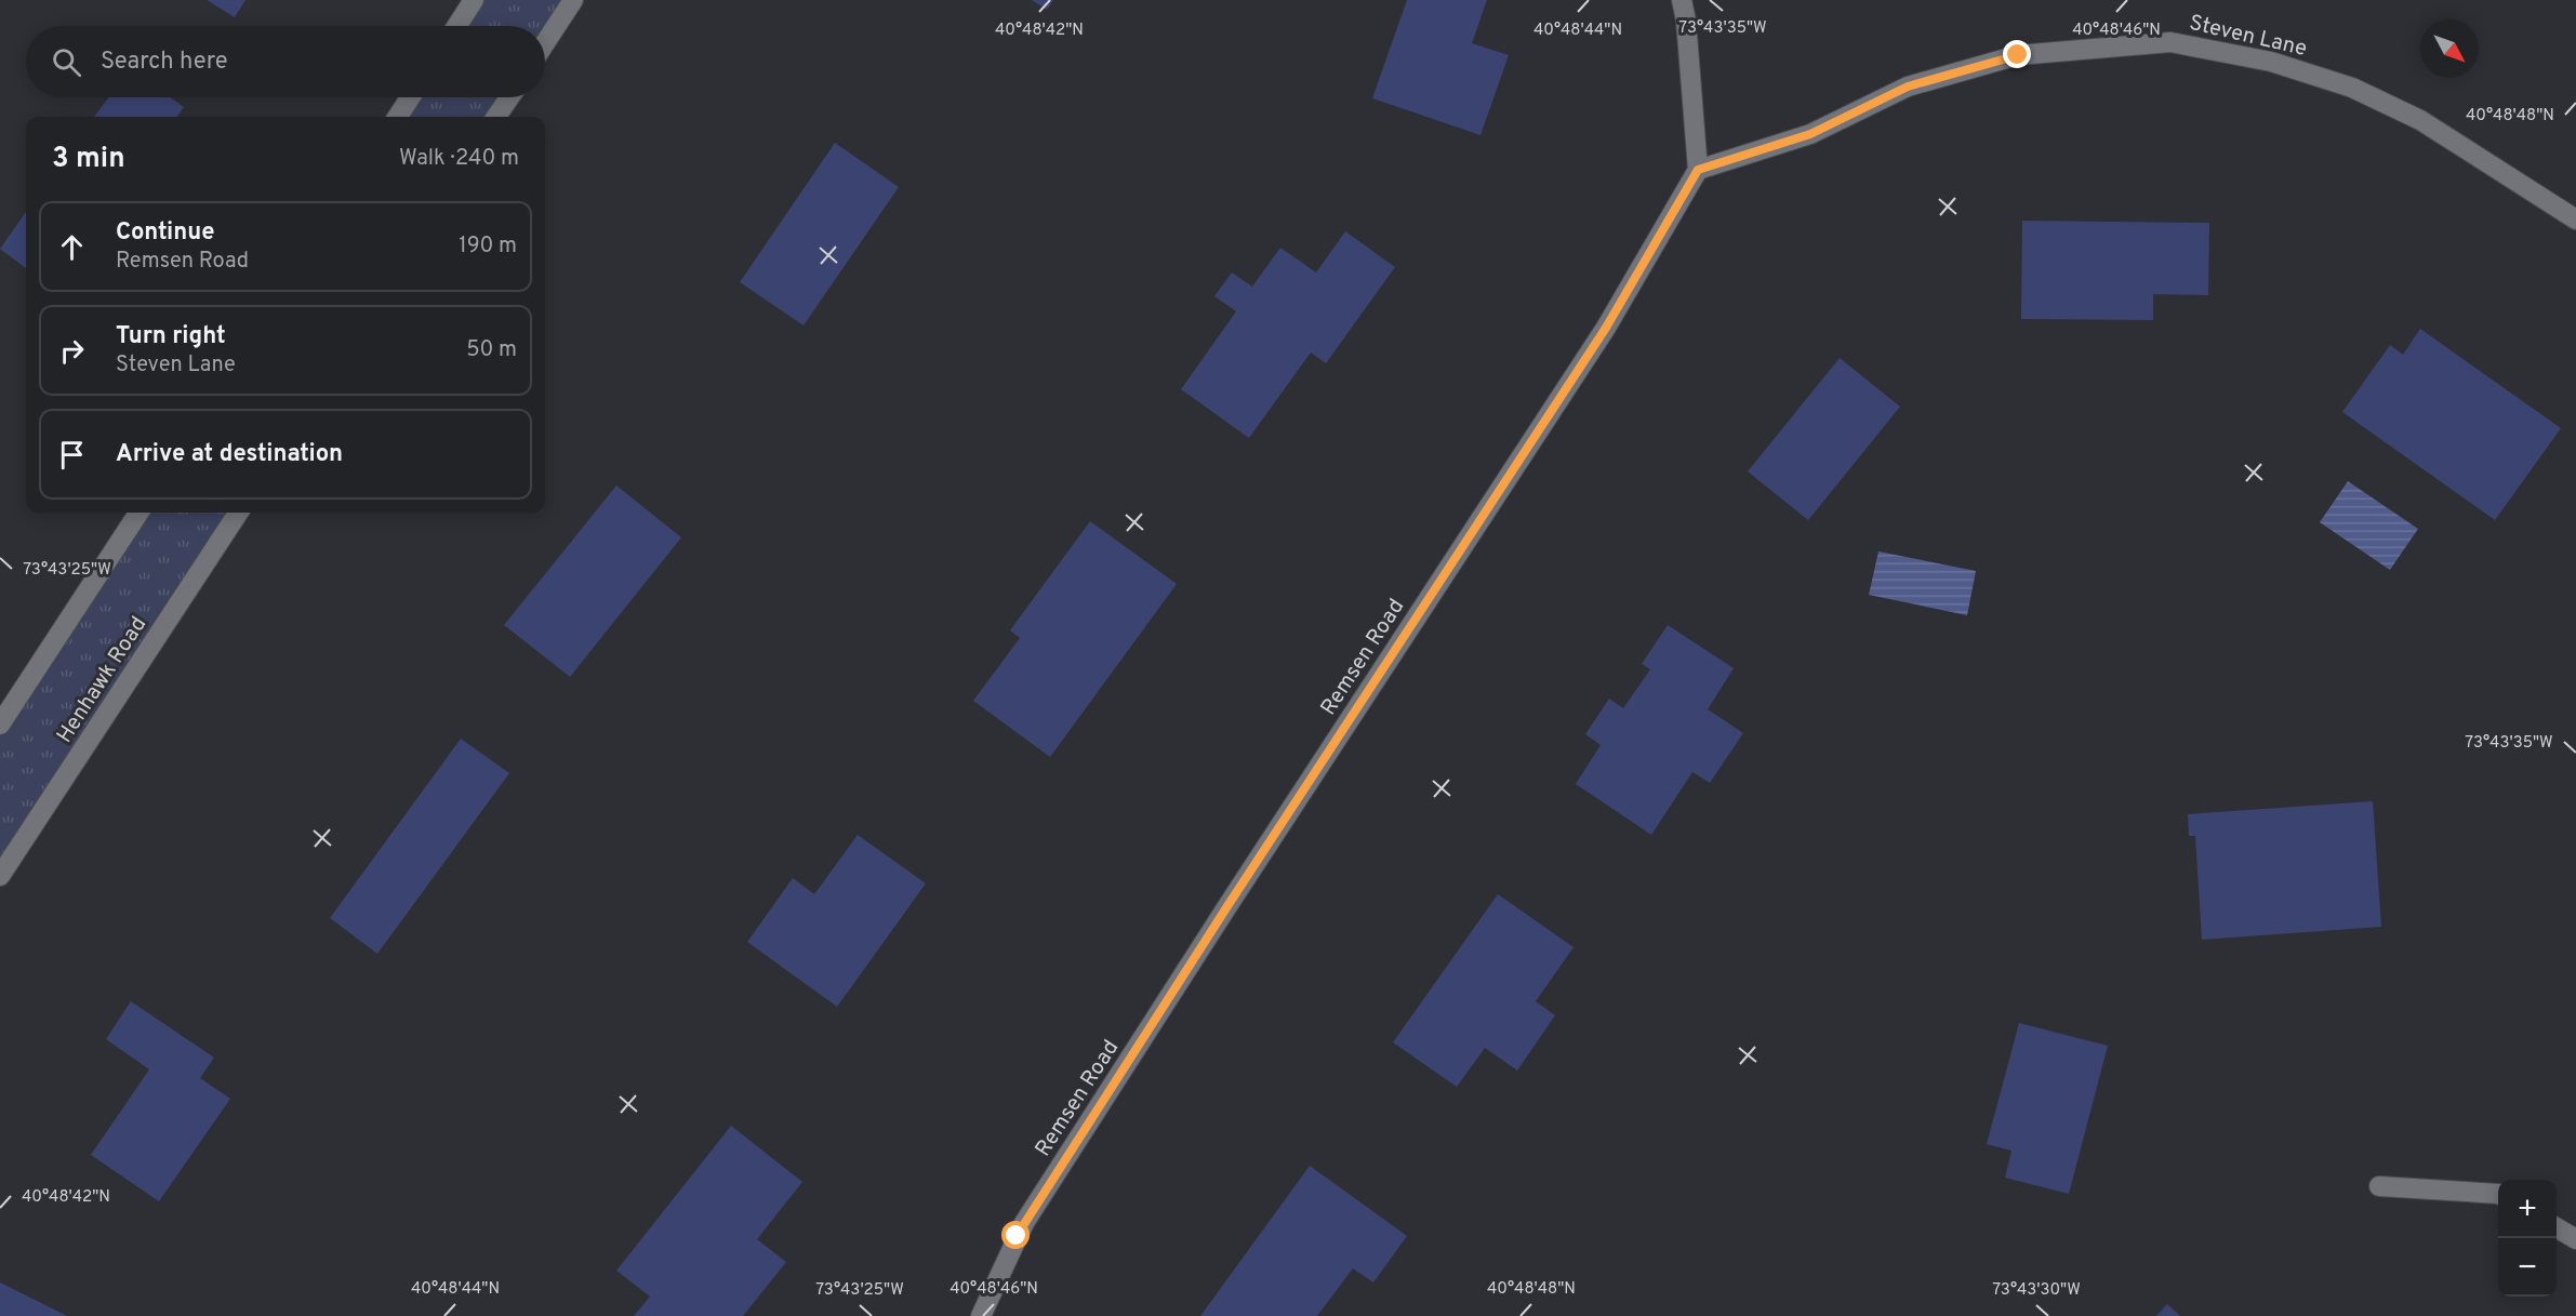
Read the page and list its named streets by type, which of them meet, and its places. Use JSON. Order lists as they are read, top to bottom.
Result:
{
  "streets": {
    "street": ["Steven Lane", "Remsen Road", "Henhawk Road"]
  },
  "crossings": [
    ["Steven Lane", "Remsen Road"]
  ],
  "north": "bottom right",
  "page": {
    "search": "Search here",
    "heading": ["3 min", "Walk · 240 m"],
    "list": [
      ["Continue", "Remsen Road", "190 m"],
      ["Turn right", "Steven Lane", "50 m"],
      "Arrive at destination"
    ],
    "map_buttons": ["+", "−"]
  },
  "coordinates": [
    "73°43'35\"W",
    "40°48'44\"N",
    "40°48'46\"N",
    "40°48'42\"N",
    "40°48'48\"N",
    "73°43'25\"W",
    "73°43'30\"W"
  ]
}
